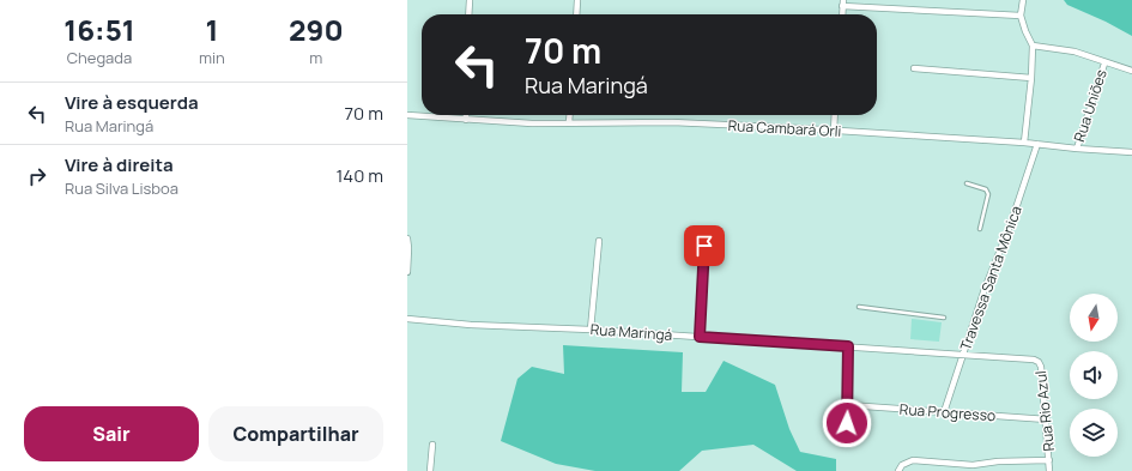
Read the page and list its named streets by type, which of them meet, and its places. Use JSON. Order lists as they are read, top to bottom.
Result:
{
  "streets": {
    "street": [
      "Rua Uniões",
      "Rua Cambará Orli",
      "Travessa Santa Mônica",
      "Rua Maringá",
      "Rua Rio Azul",
      "Rua Progresso"
    ]
  },
  "crossings": [
    ["Rua Uniões", "Rua Cambará Orli"],
    ["Rua Cambará Orli", "Travessa Santa Mônica"],
    ["Travessa Santa Mônica", "Rua Maringá"],
    ["Travessa Santa Mônica", "Rua Progresso"],
    ["Rua Maringá", "Rua Rio Azul"],
    ["Rua Rio Azul", "Rua Progresso"]
  ],
  "north": "bottom",
  "page": {
    "eta": [
      "16:51",
      "Chegada",
      "1",
      "min",
      "290",
      "m"
    ],
    "turn": ["70 m", "Rua Maringá"],
    "list": [
      {
        "name": "Vire à esquerda",
        "note": "Rua Maringá",
        "value": "70 m"
      },
      {
        "name": "Vire à direita",
        "note": "Rua Silva Lisboa",
        "value": "140 m"
      }
    ],
    "buttons": ["Sair", "Compartilhar"]
  }
}
